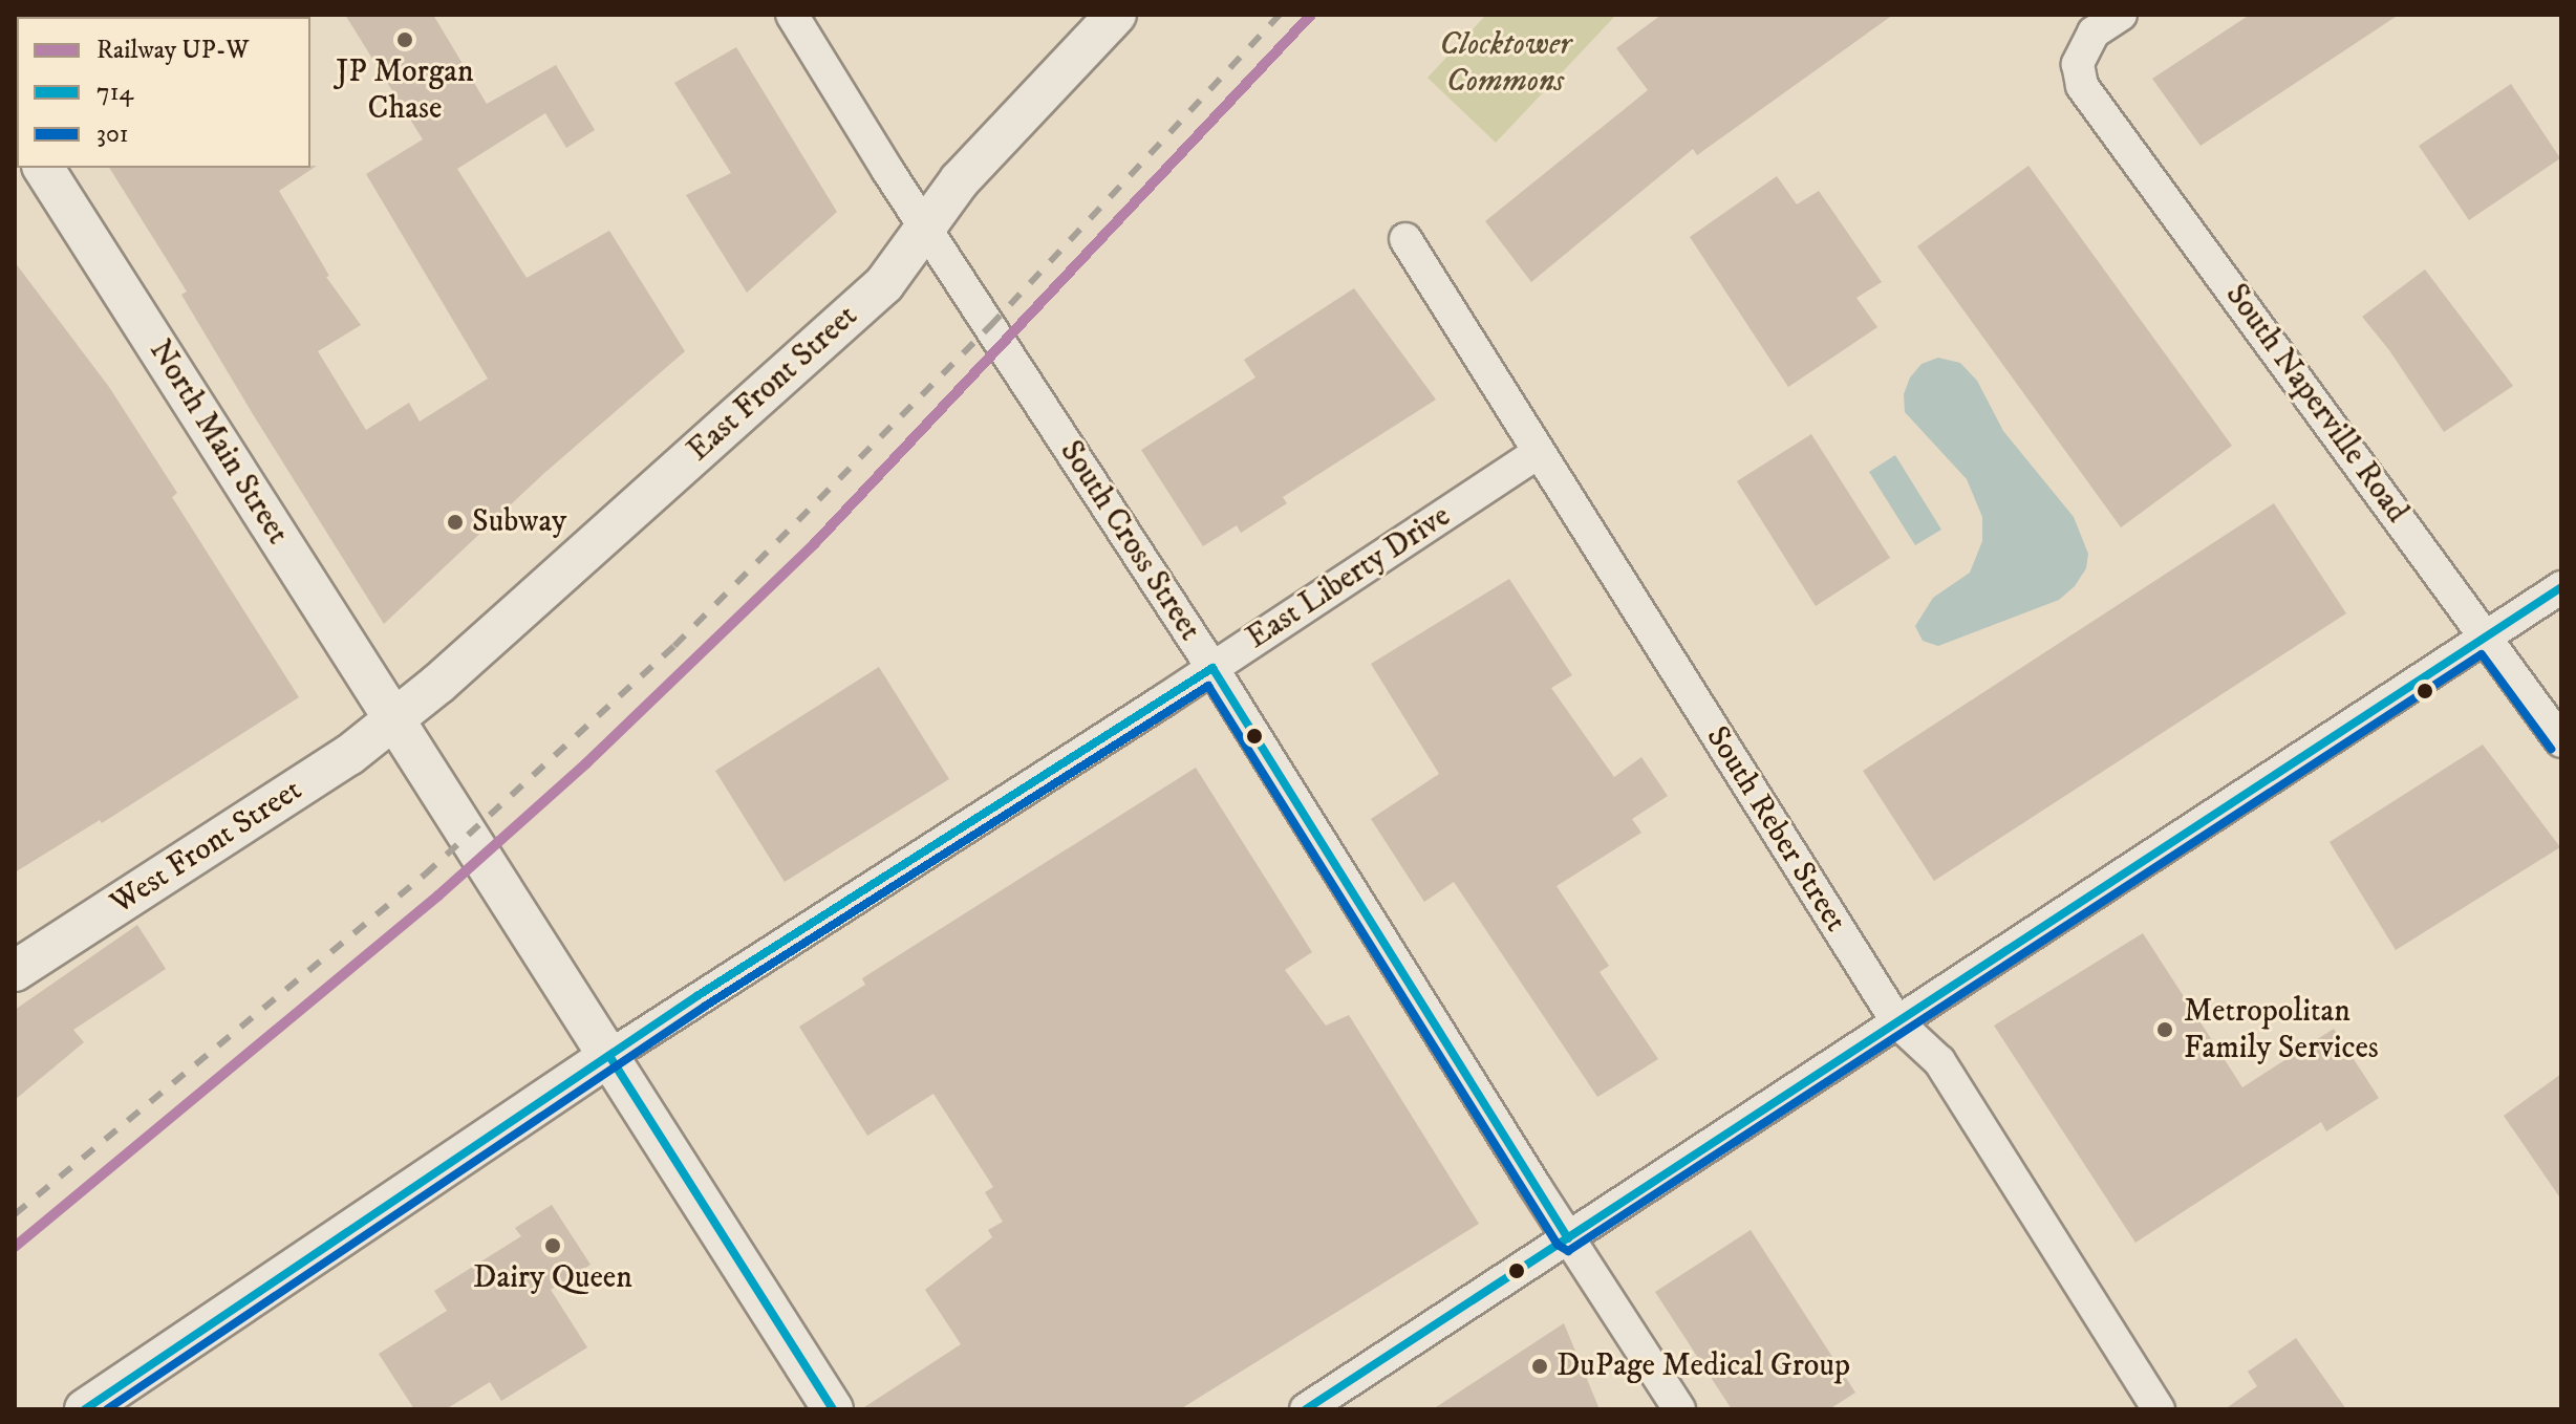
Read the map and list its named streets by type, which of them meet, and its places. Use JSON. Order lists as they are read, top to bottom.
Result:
{
  "streets": {
    "street": [
      "East Front Street",
      "South Naperville Road",
      "North Main Street",
      "South Cross Street",
      "East Liberty Drive",
      "South Reber Street",
      "West Front Street"
    ]
  },
  "crossings": [
    ["East Front Street", "North Main Street"],
    ["East Front Street", "South Cross Street"],
    ["East Front Street", "West Front Street"],
    ["North Main Street", "East Liberty Drive"],
    ["North Main Street", "West Front Street"],
    ["South Cross Street", "East Liberty Drive"],
    ["East Liberty Drive", "South Reber Street"]
  ],
  "parks": ["Clocktower Commons"],
  "places": [
    "JP Morgan Chase",
    "Subway",
    "Metropolitan Family Services",
    "Dairy Queen",
    "DuPage Medical Group"
  ],
  "lines": ["rail line UP-W", "transit line 714", "transit line 301"],
  "legend": ["Railway UP-W", "714", "301"]
}
